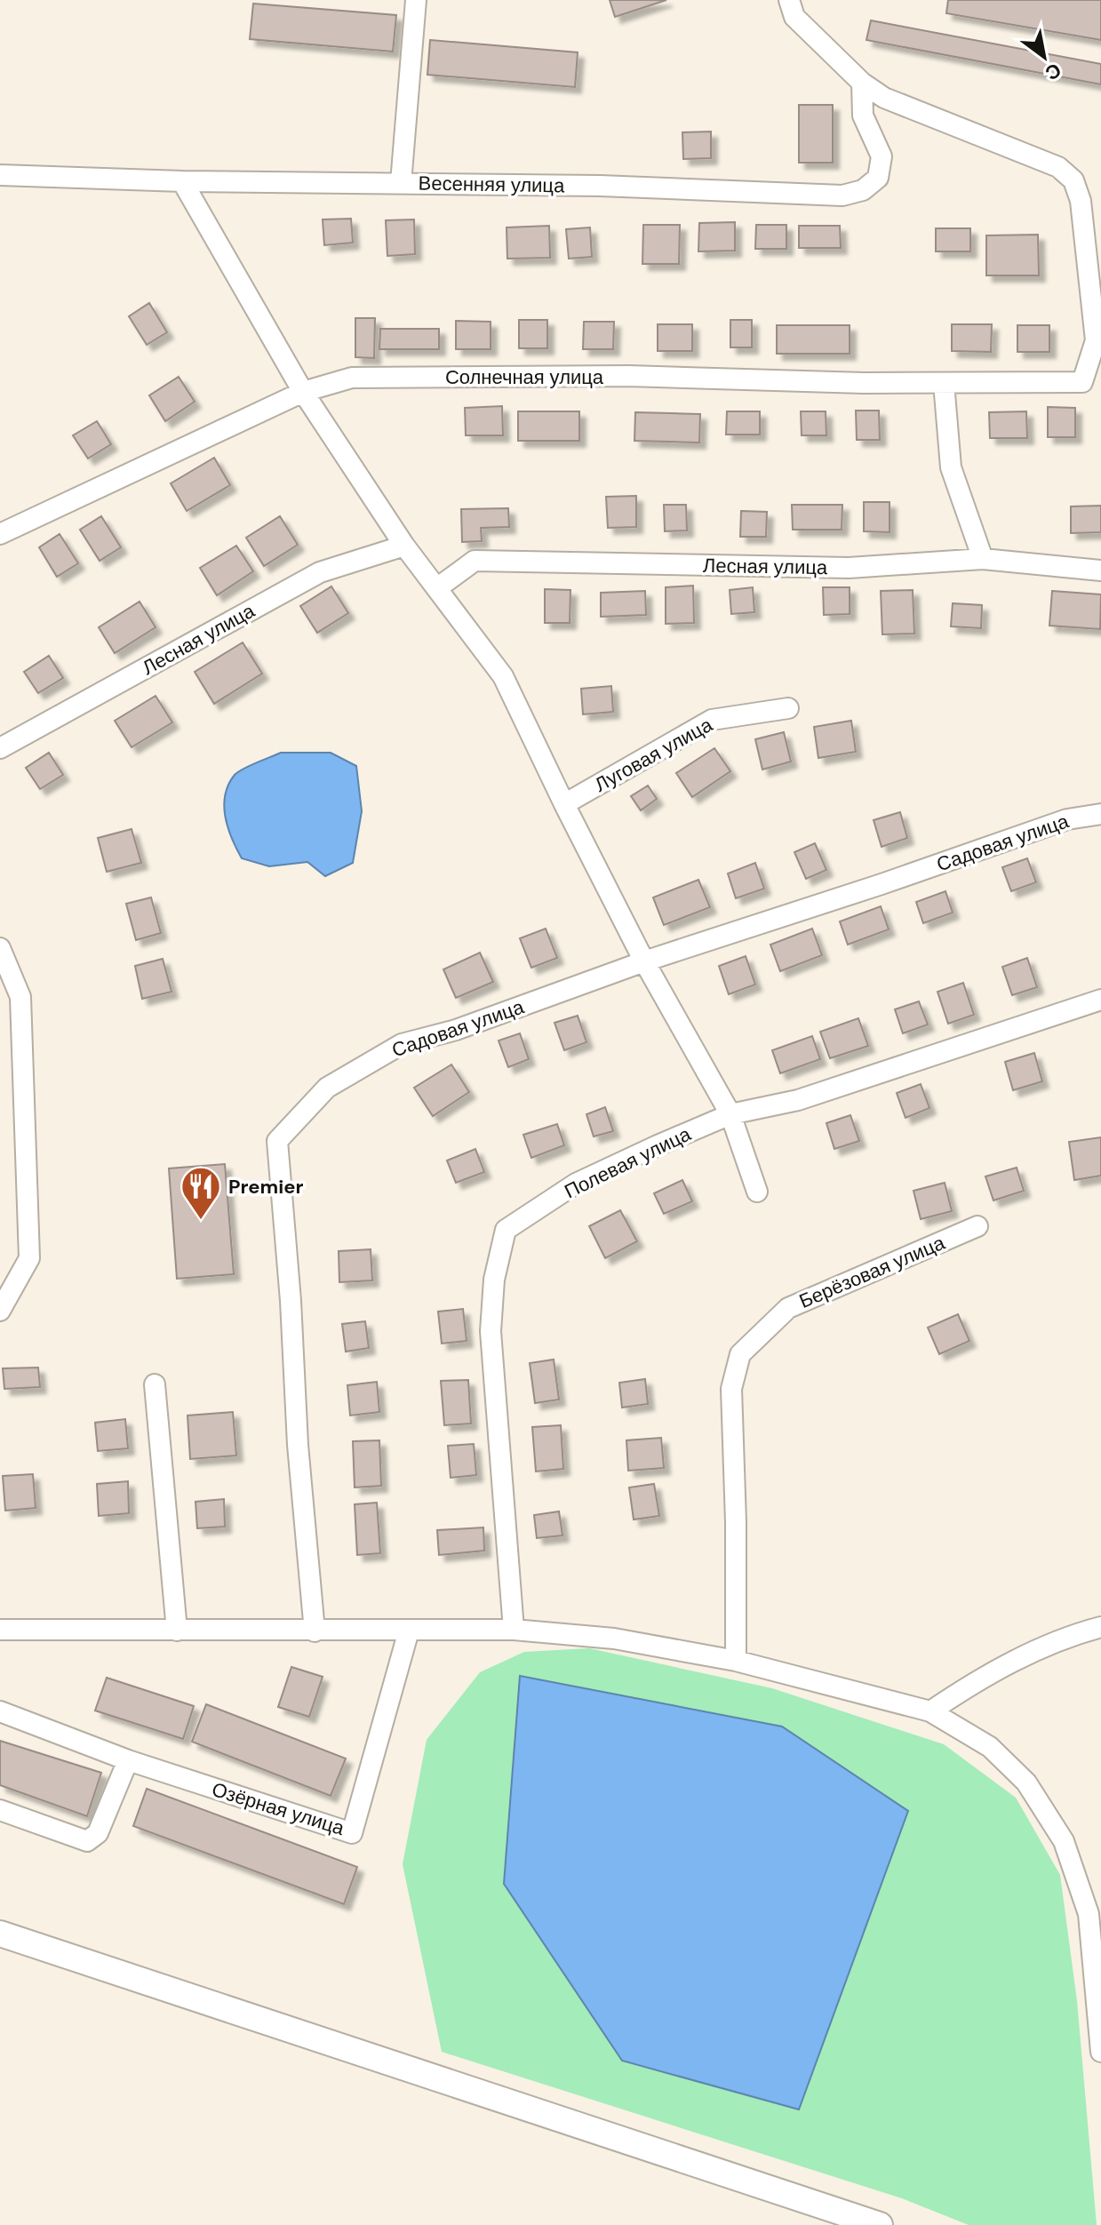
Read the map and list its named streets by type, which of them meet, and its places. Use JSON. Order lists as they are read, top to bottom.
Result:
{
  "streets": {
    "street": [
      "Весенняя улица",
      "Солнечная улица",
      "Лесная улица",
      "Луговая улица",
      "Садовая улица",
      "Полевая улица",
      "Берёзовая улица",
      "Озёрная улица"
    ]
  },
  "crossings": [
    ["Весенняя улица", "Солнечная улица"]
  ],
  "places": {
    "restaurant": ["Premier"]
  },
  "north": "bottom right"
}
